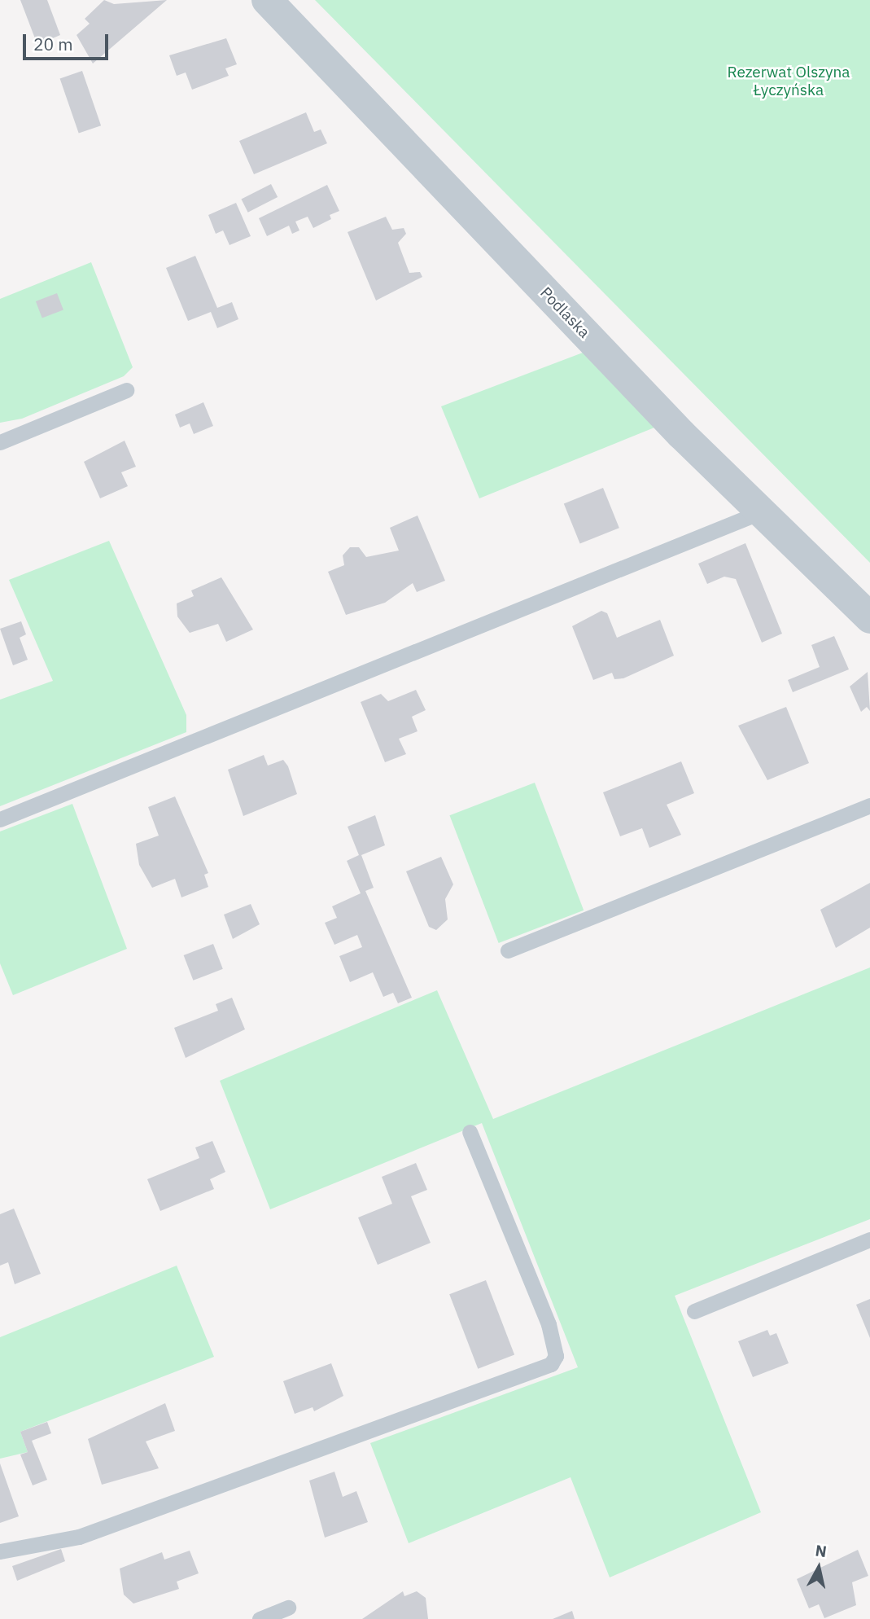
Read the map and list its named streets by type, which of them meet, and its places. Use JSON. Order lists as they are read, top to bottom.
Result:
{
  "streets": {
    "street": ["Podlaska"]
  },
  "parks": ["Rezerwat Olszyna Łyczyńska"],
  "scale_bar": "20 m",
  "north": "top"
}
